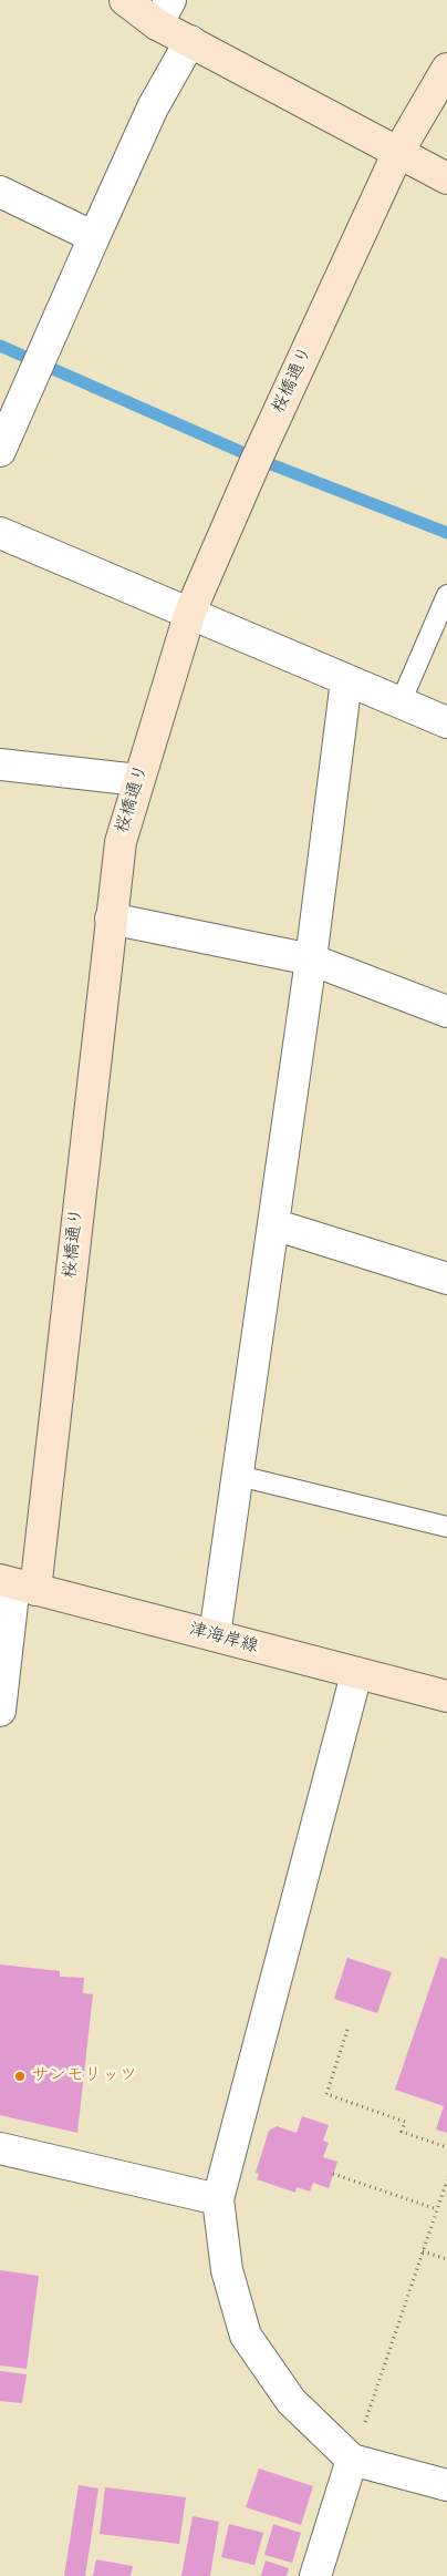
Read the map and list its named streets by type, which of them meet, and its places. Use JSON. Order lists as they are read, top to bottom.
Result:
{
  "streets": {
    "street": ["桜橋通り", "津海岸線"]
  },
  "crossings": [
    ["桜橋通り", "津海岸線"]
  ],
  "places": ["サンモリッツ"]
}
